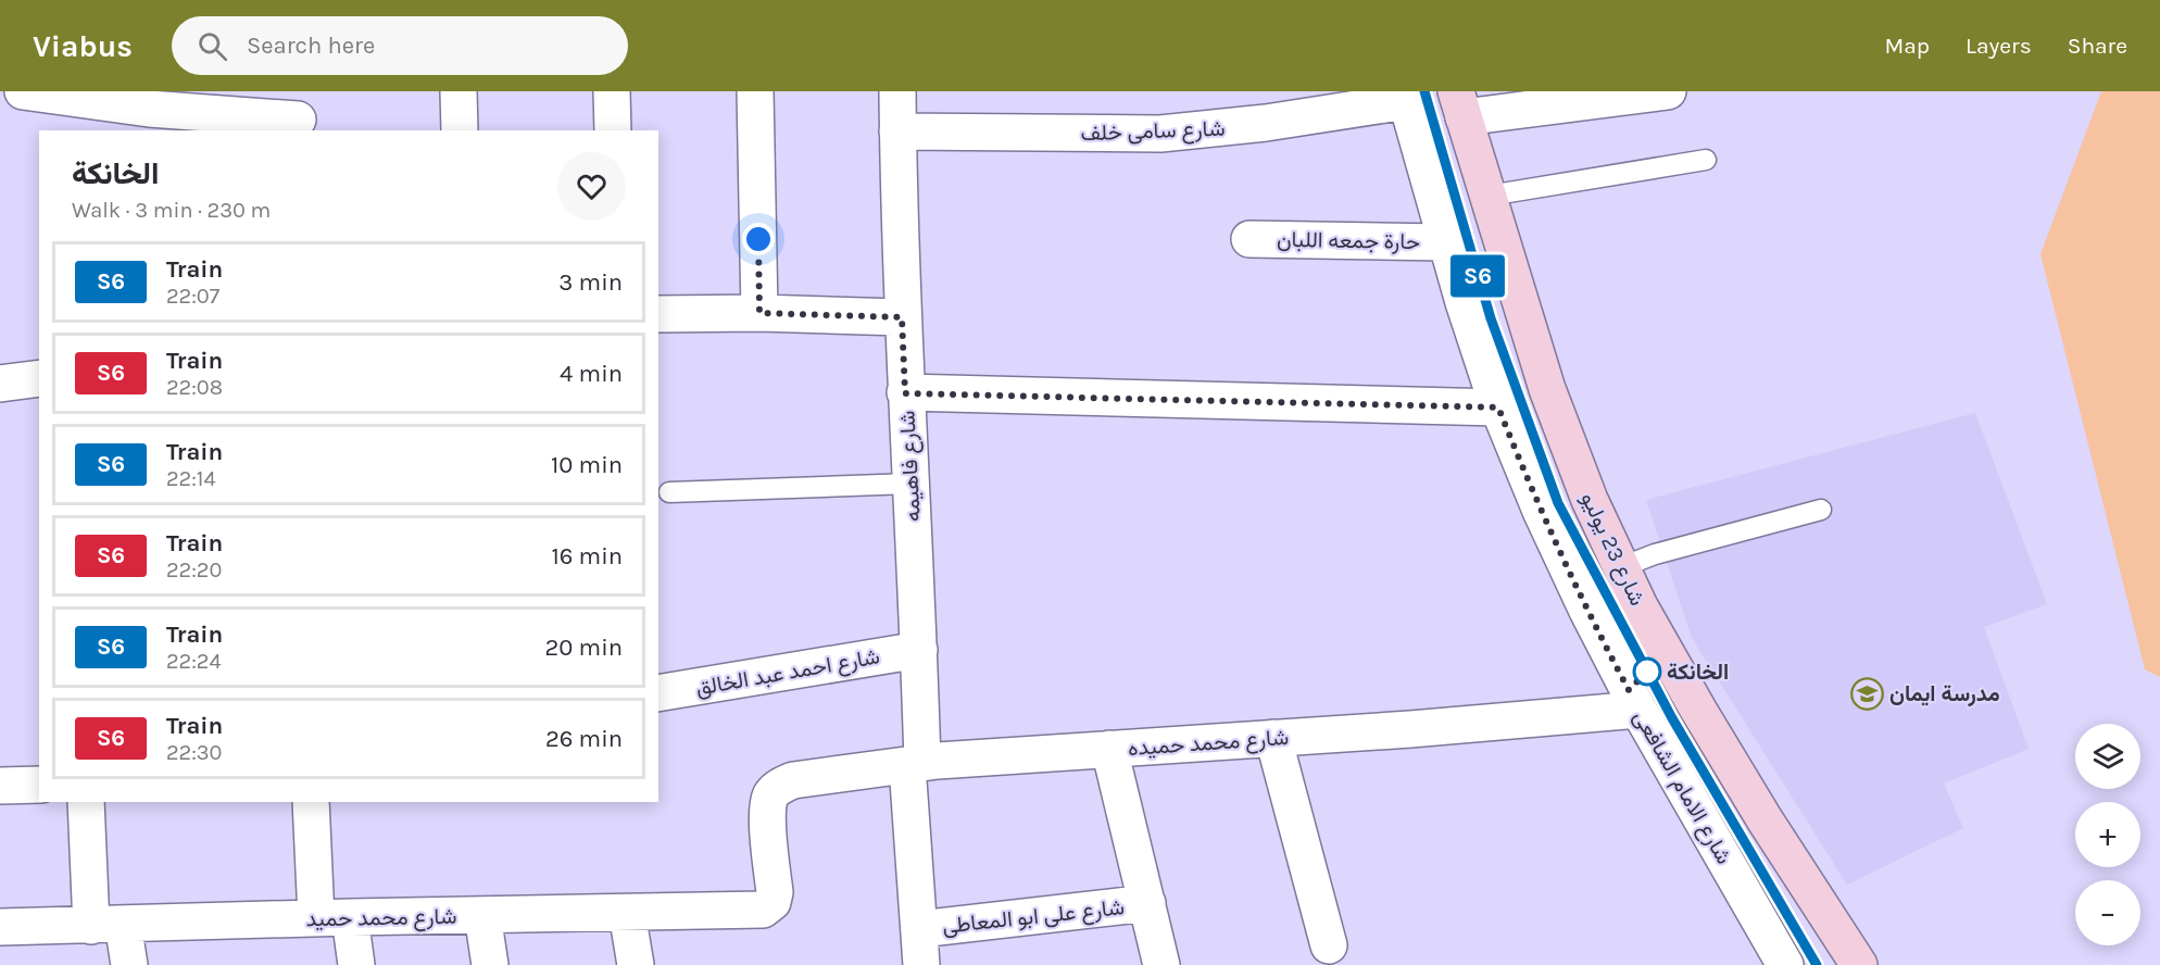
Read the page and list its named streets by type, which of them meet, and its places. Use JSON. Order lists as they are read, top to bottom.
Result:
{
  "streets": {
    "street": [
      "شارع سامى خلف",
      "حارة جمعه اللبان",
      "شارع فاهيمه",
      "شارع 23 يوليو",
      "شارع احمد عبد الخالق",
      "شارع محمد حميده",
      "شارع الامام الشافعى",
      "شارع على ابو المعاطى",
      "شارع محمد حميد"
    ]
  },
  "crossings": [
    ["شارع سامى خلف", "شارع فاهيمه"],
    ["شارع سامى خلف", "شارع الامام الشافعى"],
    ["حارة جمعه اللبان", "شارع الامام الشافعى"],
    ["شارع فاهيمه", "شارع احمد عبد الخالق"],
    ["شارع فاهيمه", "شارع محمد حميده"],
    ["شارع فاهيمه", "شارع على ابو المعاطى"],
    ["شارع محمد حميده", "شارع الامام الشافعى"],
    ["شارع محمد حميده", "شارع محمد حميد"]
  ],
  "places": {
    "other": ["الخانكة"],
    "school or university": ["مدرسة ايمان"]
  },
  "page": {
    "header": "Viabus",
    "search": "Search here",
    "nav": ["Map", "Layers", "Share"],
    "on_map": "S6",
    "heading": ["الخانكة", "Walk · 3 min · 230 m"],
    "list": [
      {
        "mark": "S6",
        "name": "Train",
        "note": "22:07",
        "value": "3 min"
      },
      {
        "mark": "S6",
        "name": "Train",
        "note": "22:08",
        "value": "4 min"
      },
      {
        "mark": "S6",
        "name": "Train",
        "note": "22:14",
        "value": "10 min"
      },
      {
        "mark": "S6",
        "name": "Train",
        "note": "22:20",
        "value": "16 min"
      },
      {
        "mark": "S6",
        "name": "Train",
        "note": "22:24",
        "value": "20 min"
      },
      {
        "mark": "S6",
        "name": "Train",
        "note": "22:30",
        "value": "26 min"
      }
    ],
    "map_buttons": ["+", "−"]
  }
}
